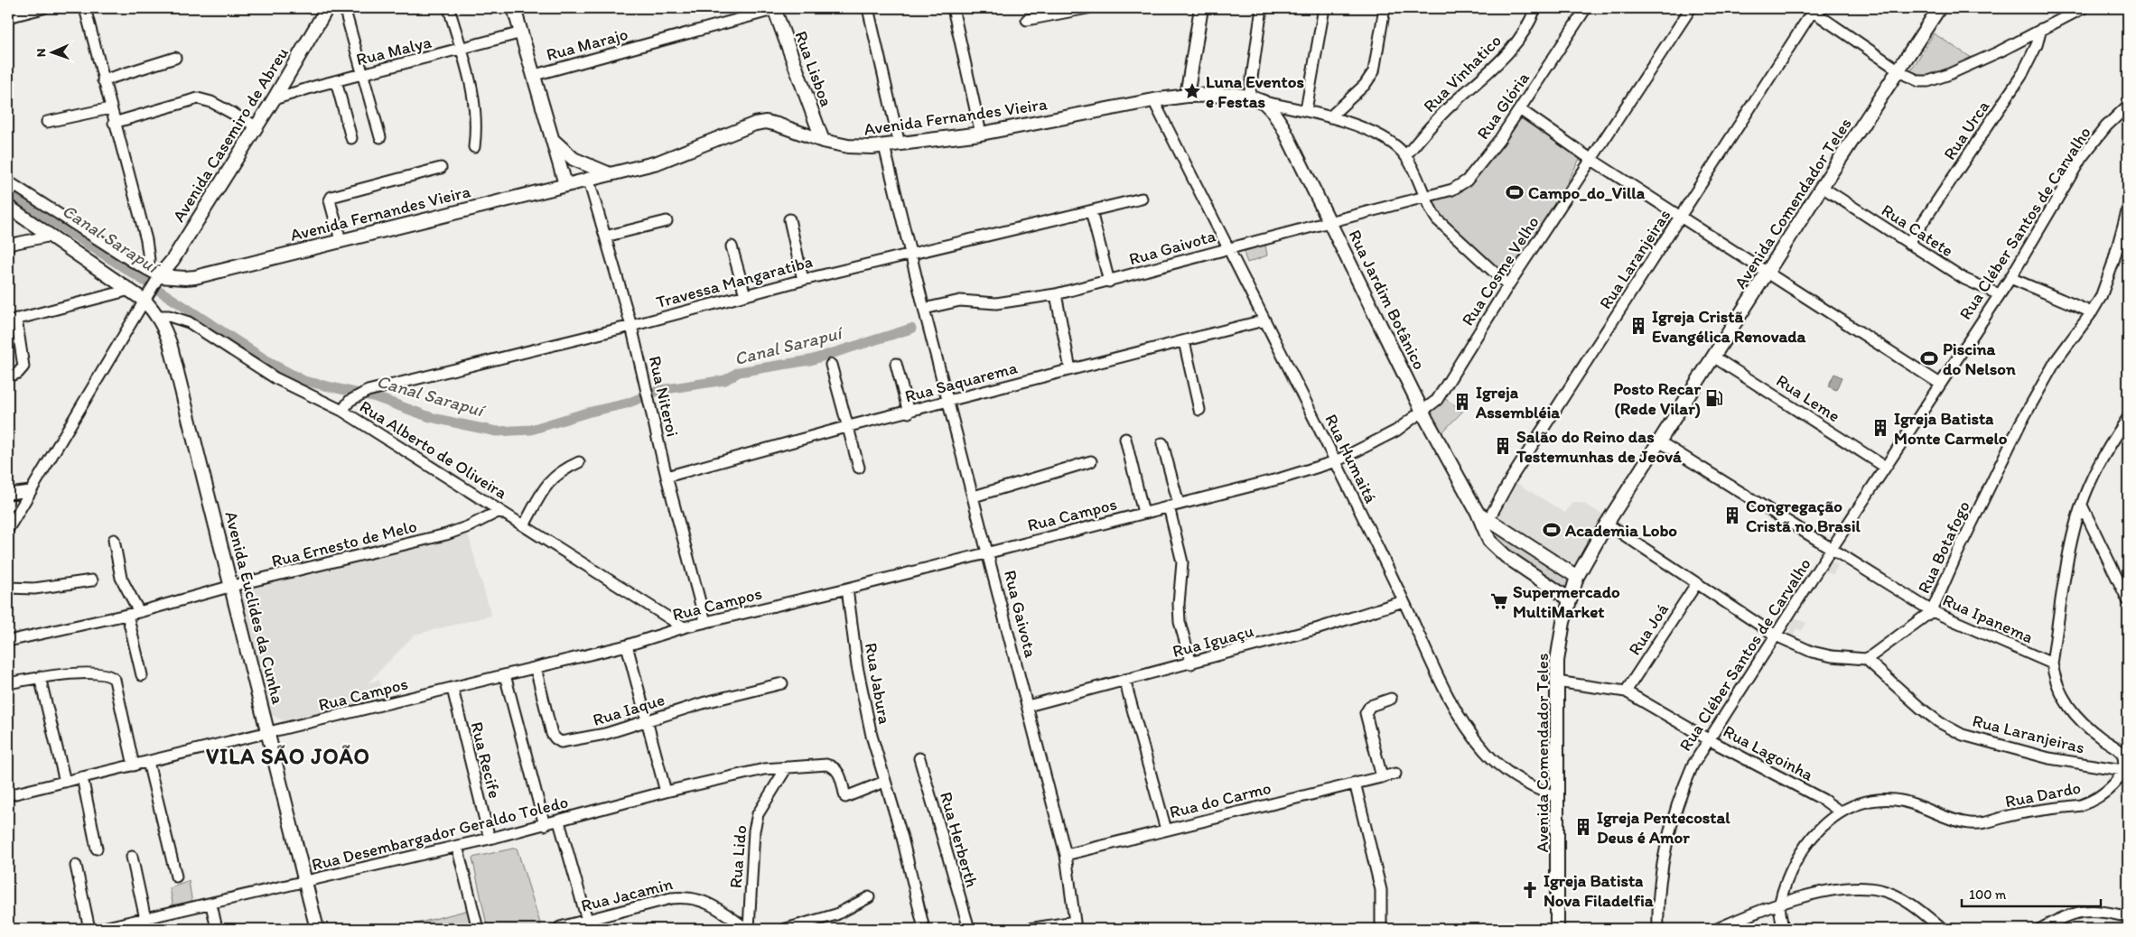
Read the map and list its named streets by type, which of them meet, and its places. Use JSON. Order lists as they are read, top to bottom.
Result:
{
  "streets": {
    "main road": [
      "Rua Lisboa",
      "Avenida Fernandes Vieira",
      "Avenida Casemiro de Abreu",
      "Avenida Comendador Teles",
      "Rua Jardim Botânico",
      "Avenida Euclides da Cunha"
    ],
    "street": [
      "Rua Marajo",
      "Rua Malya",
      "Rua Vinhatico",
      "Rua Glória",
      "Rua Urca",
      "Rua Cléber Santos de Carvalho",
      "Rua Catete",
      "Rua Gaivota",
      "Rua Laranjeiras",
      "Rua Cosme Velho",
      "Travessa Mangaratiba",
      "Rua Saquarema",
      "Rua Niteroi",
      "Rua Leme",
      "Rua Alberto de Oliveira",
      "Rua Humaitá",
      "Rua Campos",
      "Rua Ernesto de Melo",
      "Rua Botafogo",
      "Rua Ipanema",
      "Rua Joá",
      "Rua Iguaçu",
      "Rua Jabura",
      "Rua Iaque",
      "Rua Lagoinha",
      "Rua Recife",
      "Rua Dardo",
      "Rua do Carmo",
      "Rua Desembargador Geraldo Toledo",
      "Rua Herberth",
      "Rua Lido",
      "Rua Jacamin"
    ]
  },
  "crossings": [
    ["Rua Marajo", "Rua Lisboa"],
    ["Rua Malya", "Avenida Casemiro de Abreu"],
    ["Rua Lisboa", "Avenida Fernandes Vieira"],
    ["Rua Glória", "Rua Gaivota"],
    ["Avenida Fernandes Vieira", "Avenida Casemiro de Abreu"],
    ["Avenida Fernandes Vieira", "Rua Gaivota"],
    ["Avenida Fernandes Vieira", "Rua Jardim Botânico"],
    ["Avenida Fernandes Vieira", "Rua Niteroi"],
    ["Avenida Fernandes Vieira", "Rua Humaitá"],
    ["Rua Urca", "Rua Catete"],
    ["Avenida Comendador Teles", "Rua Catete"],
    ["Avenida Comendador Teles", "Rua Jardim Botânico"],
    ["Avenida Comendador Teles", "Rua Leme"],
    ["Avenida Comendador Teles", "Rua Humaitá"],
    ["Avenida Comendador Teles", "Rua Ipanema"],
    ["Avenida Comendador Teles", "Rua Lagoinha"],
    ["Rua Cléber Santos de Carvalho", "Rua Catete"],
    ["Rua Cléber Santos de Carvalho", "Rua Leme"],
    ["Rua Cléber Santos de Carvalho", "Rua Ipanema"],
    ["Rua Cléber Santos de Carvalho", "Rua Lagoinha"],
    ["Rua Gaivota", "Travessa Mangaratiba"],
    ["Rua Gaivota", "Rua Jardim Botânico"],
    ["Rua Gaivota", "Rua Saquarema"],
    ["Rua Gaivota", "Rua Humaitá"],
    ["Rua Gaivota", "Rua Campos"],
    ["Rua Gaivota", "Rua Iguaçu"],
    ["Rua Gaivota", "Rua do Carmo"],
    ["Rua Laranjeiras", "Rua Jardim Botânico"],
    ["Rua Laranjeiras", "Rua Botafogo"],
    ["Rua Laranjeiras", "Rua Dardo"],
    ["Rua Cosme Velho", "Rua Jardim Botânico"],
    ["Rua Cosme Velho", "Rua Campos"],
    ["Travessa Mangaratiba", "Rua Niteroi"],
    ["Travessa Mangaratiba", "Rua Alberto de Oliveira"],
    ["Rua Jardim Botânico", "Rua Campos"],
    ["Rua Saquarema", "Rua Niteroi"],
    ["Rua Saquarema", "Rua Humaitá"],
    ["Rua Niteroi", "Rua Campos"],
    ["Rua Alberto de Oliveira", "Rua Campos"],
    ["Rua Alberto de Oliveira", "Rua Ernesto de Melo"],
    ["Rua Alberto de Oliveira", "Avenida Euclides da Cunha"],
    ["Rua Humaitá", "Rua Campos"],
    ["Rua Humaitá", "Rua Iguaçu"],
    ["Rua Campos", "Avenida Euclides da Cunha"],
    ["Rua Campos", "Rua Jabura"],
    ["Rua Campos", "Rua Iaque"],
    ["Rua Campos", "Rua Recife"],
    ["Rua Ernesto de Melo", "Avenida Euclides da Cunha"],
    ["Rua Botafogo", "Rua Ipanema"],
    ["Avenida Euclides da Cunha", "Rua Desembargador Geraldo Toledo"],
    ["Rua Joá", "Rua Lagoinha"],
    ["Rua Lagoinha", "Rua Dardo"],
    ["Rua Recife", "Rua Desembargador Geraldo Toledo"],
    ["Rua Desembargador Geraldo Toledo", "Rua Lido"],
    ["Rua Lido", "Rua Jacamin"]
  ],
  "districts": ["VILA SÃO JOÃO"],
  "water": ["Canal Sarapuí"],
  "places": {
    "place": ["Luna Eventos e Festas"],
    "sports": ["Campo_do_Villa", "Piscina do Nelson", "Academia Lobo"],
    "building": [
      "Igreja Cristã Evangélica Renovada",
      "Igreja Assembléia",
      "Igreja Batista Monte Carmelo",
      "Salão do Reino das Testemunhas de Jeová",
      "Congregação Cristã no Brasil",
      "Igreja Pentecostal Deus é Amor"
    ],
    "fuel station": ["Posto Recar (Rede Vilar)"],
    "supermarket": ["Supermercado MultiMarket"],
    "church": ["Igreja Batista Nova Filadelfia"]
  },
  "scale_bar": "100 m",
  "north": "left"
}
